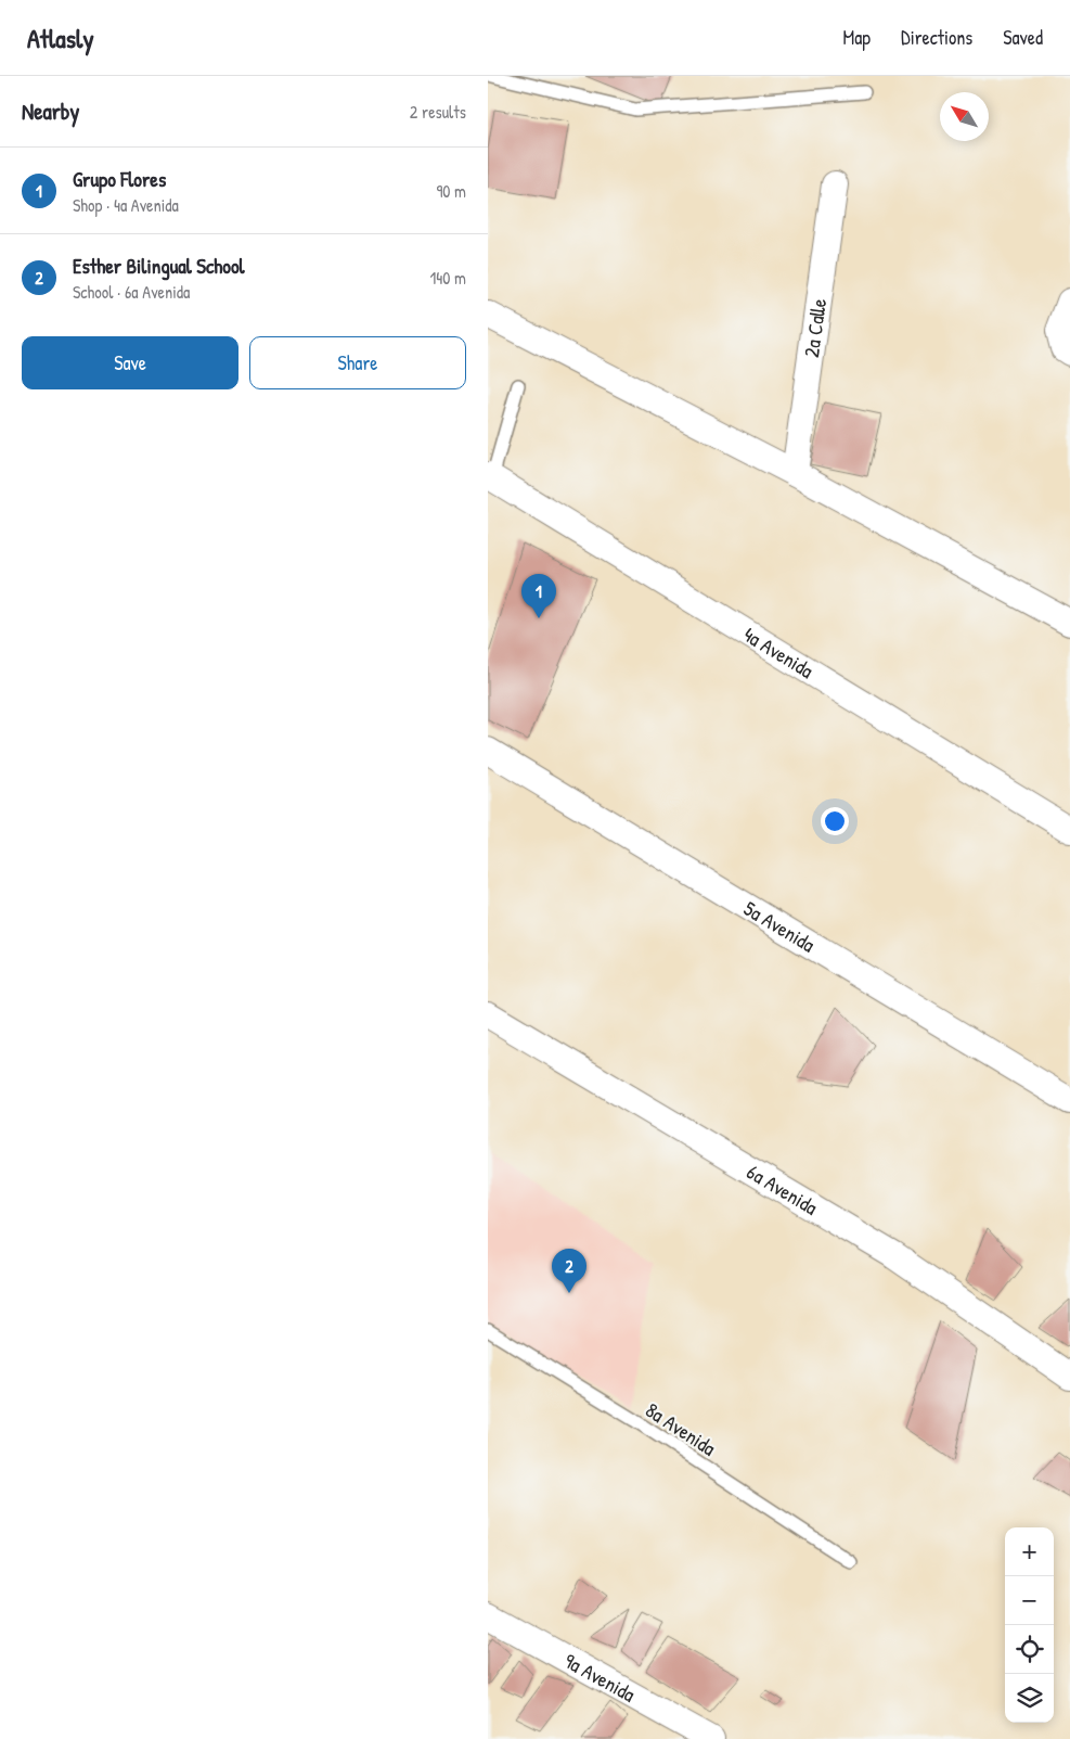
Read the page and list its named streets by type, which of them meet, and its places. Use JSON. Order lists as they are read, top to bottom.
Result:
{
  "streets": {
    "street": [
      "2a Calle",
      "4a Avenida",
      "5a Avenida",
      "6a Avenida",
      "9a Avenida"
    ],
    "lane": ["8a Avenida"]
  },
  "north": "top left",
  "page": {
    "header": "Atlasly",
    "nav": ["Map", "Directions", "Saved"],
    "heading": ["Nearby", "2 results"],
    "list": [
      {
        "mark": "1",
        "name": "Grupo Flores",
        "note": "Shop · 4a Avenida",
        "value": "90 m"
      },
      {
        "mark": "2",
        "name": "Esther Bilingual School",
        "note": "School · 6a Avenida",
        "value": "140 m"
      }
    ],
    "buttons": ["Save", "Share"],
    "pins": ["1", "2"],
    "map_buttons": ["+", "−"]
  }
}
